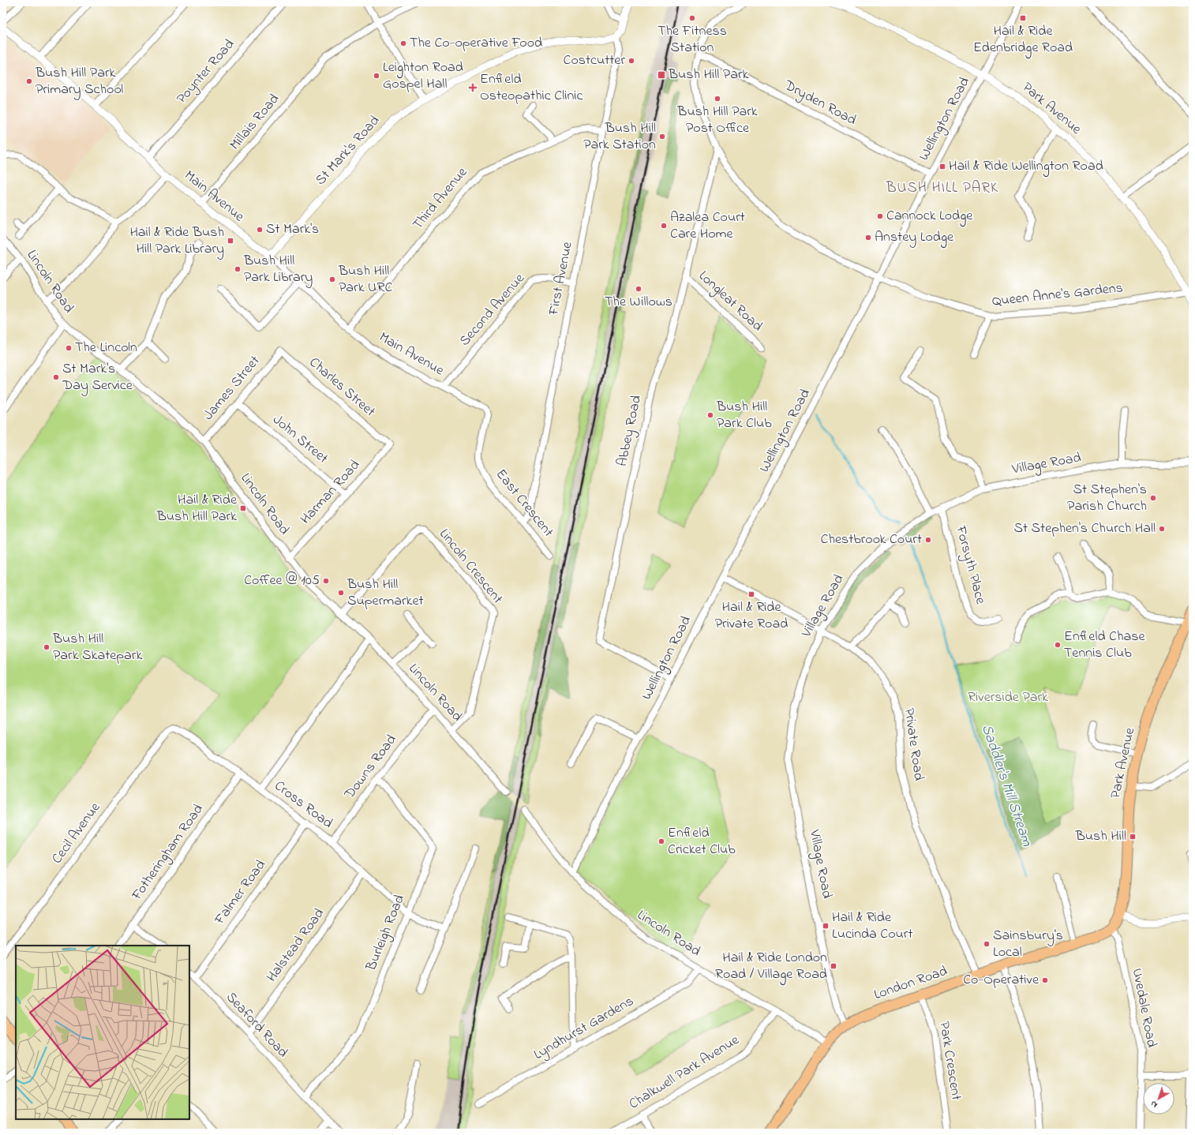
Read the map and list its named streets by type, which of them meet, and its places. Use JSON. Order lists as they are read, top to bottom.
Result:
{
  "streets": {
    "main road": ["Park Avenue", "London Road"],
    "street": [
      "Poynter Road",
      "Dryden Road",
      "Wellington Road",
      "Millais Road",
      "St Mark's Road",
      "Main Avenue",
      "Third Avenue",
      "First Avenue",
      "Lincoln Road",
      "Queen Anne's Gardens",
      "Longleat Road",
      "Second Avenue",
      "Charles Street",
      "James Street",
      "Abbey Road",
      "John Street",
      "Village Road",
      "Harman Road",
      "East Crescent",
      "Forsyth Place",
      "Lincoln Crescent",
      "Private Road",
      "Downs Road",
      "Cross Road",
      "Cecil Avenue",
      "Fotheringham Road",
      "Falmer Road",
      "Burleigh Road",
      "Halstead Road",
      "Uvedale Road",
      "Seaford Road",
      "Lyndhurst Gardens",
      "Park Crescent",
      "Chalkwell Park Avenue"
    ]
  },
  "crossings": [
    ["Poynter Road", "Main Avenue"],
    ["Dryden Road", "Wellington Road"],
    ["Dryden Road", "Queen Anne's Gardens"],
    ["Park Avenue", "Wellington Road"],
    ["Park Avenue", "Queen Anne's Gardens"],
    ["Park Avenue", "London Road"],
    ["Park Avenue", "Uvedale Road"],
    ["Wellington Road", "Lincoln Road"],
    ["Wellington Road", "Queen Anne's Gardens"],
    ["Wellington Road", "Abbey Road"],
    ["Wellington Road", "Private Road"],
    ["Millais Road", "Main Avenue"],
    ["St Mark's Road", "Main Avenue"],
    ["St Mark's Road", "First Avenue"],
    ["Main Avenue", "Third Avenue"],
    ["Main Avenue", "Second Avenue"],
    ["Main Avenue", "East Crescent"],
    ["Third Avenue", "First Avenue"],
    ["First Avenue", "Second Avenue"],
    ["First Avenue", "East Crescent"],
    ["Lincoln Road", "James Street"],
    ["Lincoln Road", "Harman Road"],
    ["Lincoln Road", "Lincoln Crescent"],
    ["Lincoln Road", "Downs Road"],
    ["Lincoln Road", "London Road"],
    ["Lincoln Road", "Lyndhurst Gardens"],
    ["Lincoln Road", "Chalkwell Park Avenue"],
    ["Queen Anne's Gardens", "Abbey Road"],
    ["Longleat Road", "Abbey Road"],
    ["Charles Street", "James Street"],
    ["Charles Street", "Harman Road"],
    ["James Street", "John Street"],
    ["John Street", "Harman Road"],
    ["Village Road", "Forsyth Place"],
    ["Village Road", "Private Road"],
    ["Village Road", "London Road"],
    ["Private Road", "London Road"],
    ["Downs Road", "Cross Road"],
    ["Downs Road", "Burleigh Road"],
    ["Cross Road", "Cecil Avenue"],
    ["Cross Road", "Fotheringham Road"],
    ["Cross Road", "Falmer Road"],
    ["Cross Road", "Burleigh Road"],
    ["Cross Road", "Halstead Road"],
    ["Falmer Road", "Seaford Road"],
    ["Burleigh Road", "Seaford Road"],
    ["Halstead Road", "Seaford Road"],
    ["London Road", "Uvedale Road"],
    ["London Road", "Park Crescent"]
  ],
  "districts": ["BUSH HILL PARK"],
  "water": ["Saddler's Mill Stream"],
  "parks": ["Riverside Park"],
  "places": {
    "other": [
      "The Fitness Station",
      "The Co-operative Food",
      "Costcutter",
      "Leighton Road Gospel Hall",
      "Bush Hill Park Primary School",
      "Bush Hill Park Post Office",
      "Bush Hill Park Station",
      "Cannock Lodge",
      "Azalea Court Care Home",
      "St Mark's",
      "Anstey Lodge",
      "Bush Hill Park Library",
      "Bush Hill Park URC",
      "The Willows",
      "The Lincoln",
      "St Mark's Day Service",
      "Bush Hill Park Club",
      "St Stephen's Parish Church",
      "St Stephen's Church Hall",
      "Chestbrook Court",
      "Coffee @ 105",
      "Bush Hill Supermarket",
      "Enfield Chase Tennis Club",
      "Bush Hill Park Skatepark",
      "Enfield Cricket Club",
      "Sainsbury's Local",
      "Co-Operative"
    ],
    "transit": [
      "Hail & Ride Edenbridge Road",
      "Bush Hill Park",
      "Hail & Ride Wellington Road",
      "Hail & Ride Bush Hill Park Library",
      "Hail & Ride Bush Hill Park",
      "Hail & Ride Private Road",
      "Bush Hill",
      "Hail & Ride Lucinda Court",
      "Hail & Ride London Road / Village Road"
    ],
    "health": ["Enfield Osteopathic Clinic"]
  },
  "north": "bottom left"
}
